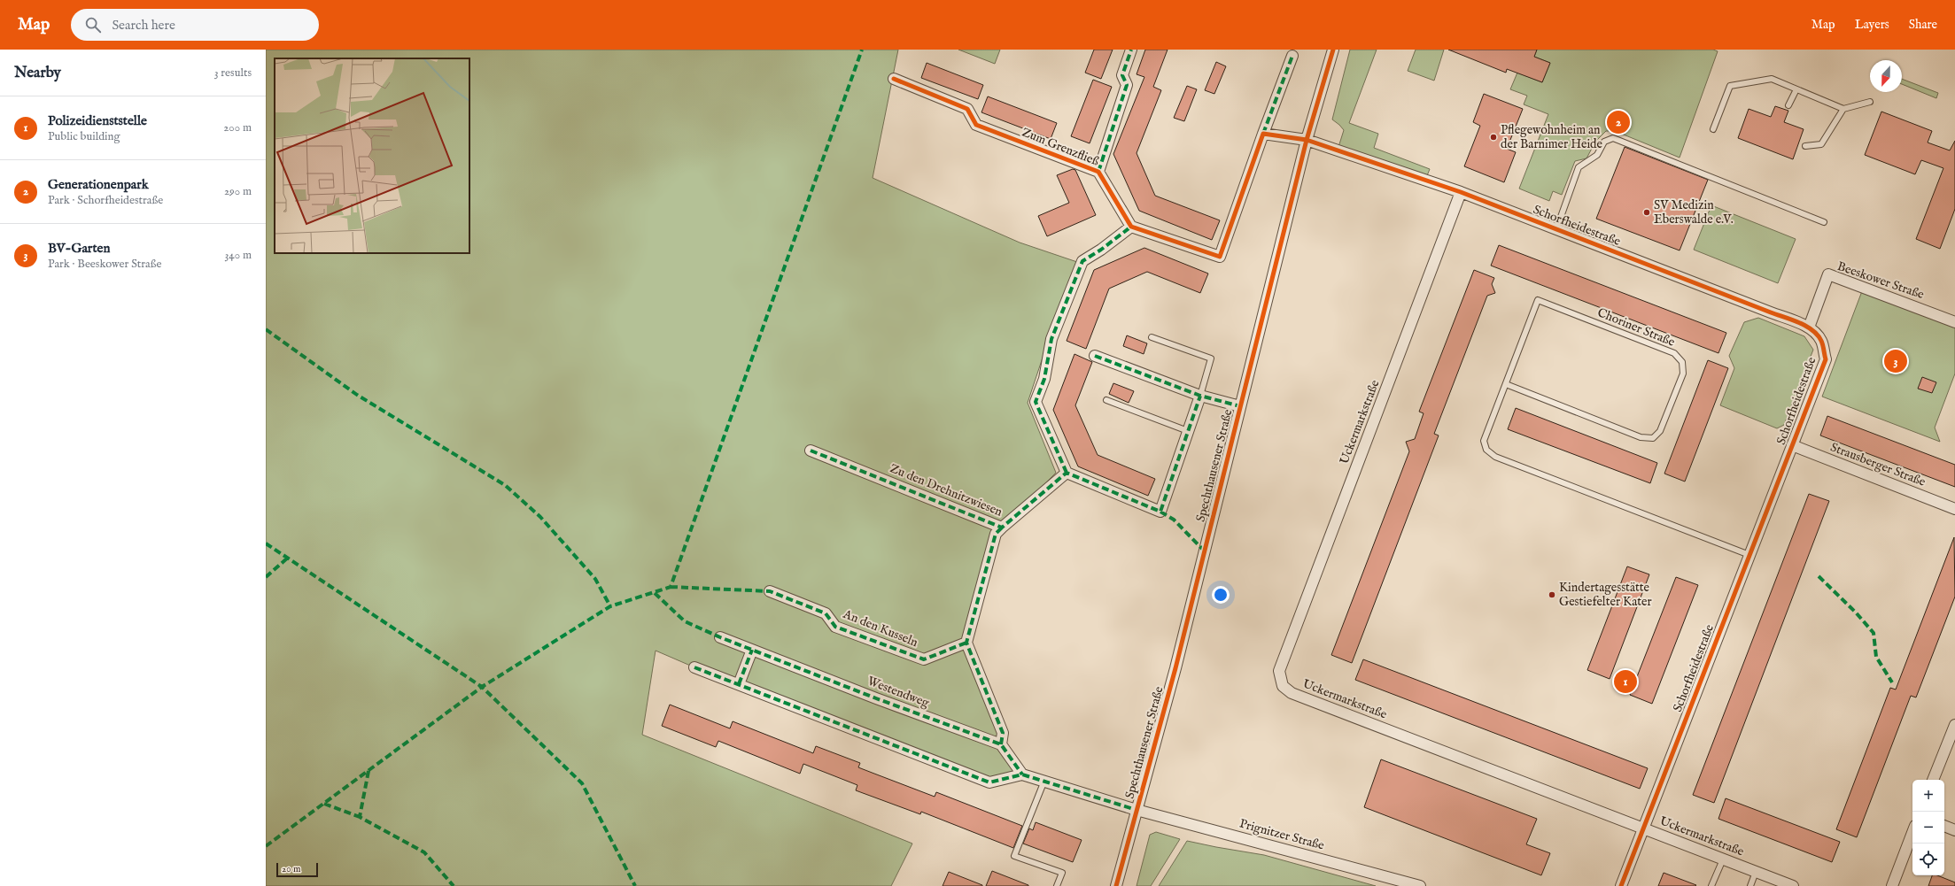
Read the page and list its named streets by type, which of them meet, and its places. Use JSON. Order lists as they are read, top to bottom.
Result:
{
  "streets": {
    "street": [
      "Zum Grenzfließ",
      "Schorfheidestraße",
      "Beeskower Straße",
      "Uckermarkstraße",
      "Strausberger Straße",
      "Spechthausener Straße",
      "Zu den Drehnitzwiesen",
      "An den Kusseln",
      "Westendweg",
      "Prignitzer Straße"
    ],
    "lane": ["Choriner Straße"]
  },
  "crossings": [
    ["Schorfheidestraße", "Beeskower Straße"],
    ["Schorfheidestraße", "Choriner Straße"],
    ["Schorfheidestraße", "Uckermarkstraße"],
    ["Schorfheidestraße", "Strausberger Straße"],
    ["Schorfheidestraße", "Spechthausener Straße"],
    ["Spechthausener Straße", "Prignitzer Straße"]
  ],
  "places": ["Pflegewohnheim an der Barnimer Heide", "SV Medizin Eberswalde e.V.", "Kindertagesstätte Gestiefelter Kater"],
  "scale_bar": "20 m",
  "north": "bottom",
  "page": {
    "header": "Map",
    "search": "Search here",
    "nav": ["Map", "Layers", "Share"],
    "heading": ["Nearby", "3 results"],
    "list": [
      {
        "mark": "1",
        "name": "Polizeidienststelle",
        "note": "Public building",
        "value": "200 m"
      },
      {
        "mark": "2",
        "name": "Generationenpark",
        "note": "Park · Schorfheidestraße",
        "value": "290 m"
      },
      {
        "mark": "3",
        "name": "BV-Garten",
        "note": "Park · Beeskower Straße",
        "value": "340 m"
      }
    ],
    "pins": ["2", "3", "1"],
    "map_buttons": ["+", "−"],
    "scale": "20 m"
  }
}
